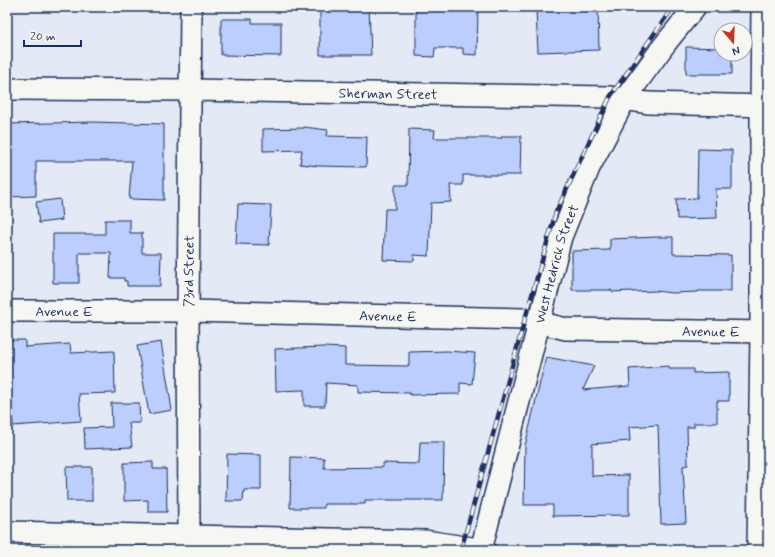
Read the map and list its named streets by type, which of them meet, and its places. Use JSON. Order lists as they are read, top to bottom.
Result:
{
  "streets": {
    "street": [
      "Sherman Street",
      "West Hedrick Street",
      "73rd Street",
      "Avenue E"
    ]
  },
  "crossings": [
    ["Sherman Street", "West Hedrick Street"],
    ["Sherman Street", "73rd Street"],
    ["West Hedrick Street", "Avenue E"],
    ["73rd Street", "Avenue E"]
  ],
  "scale_bar": "20 m",
  "north": "bottom"
}
